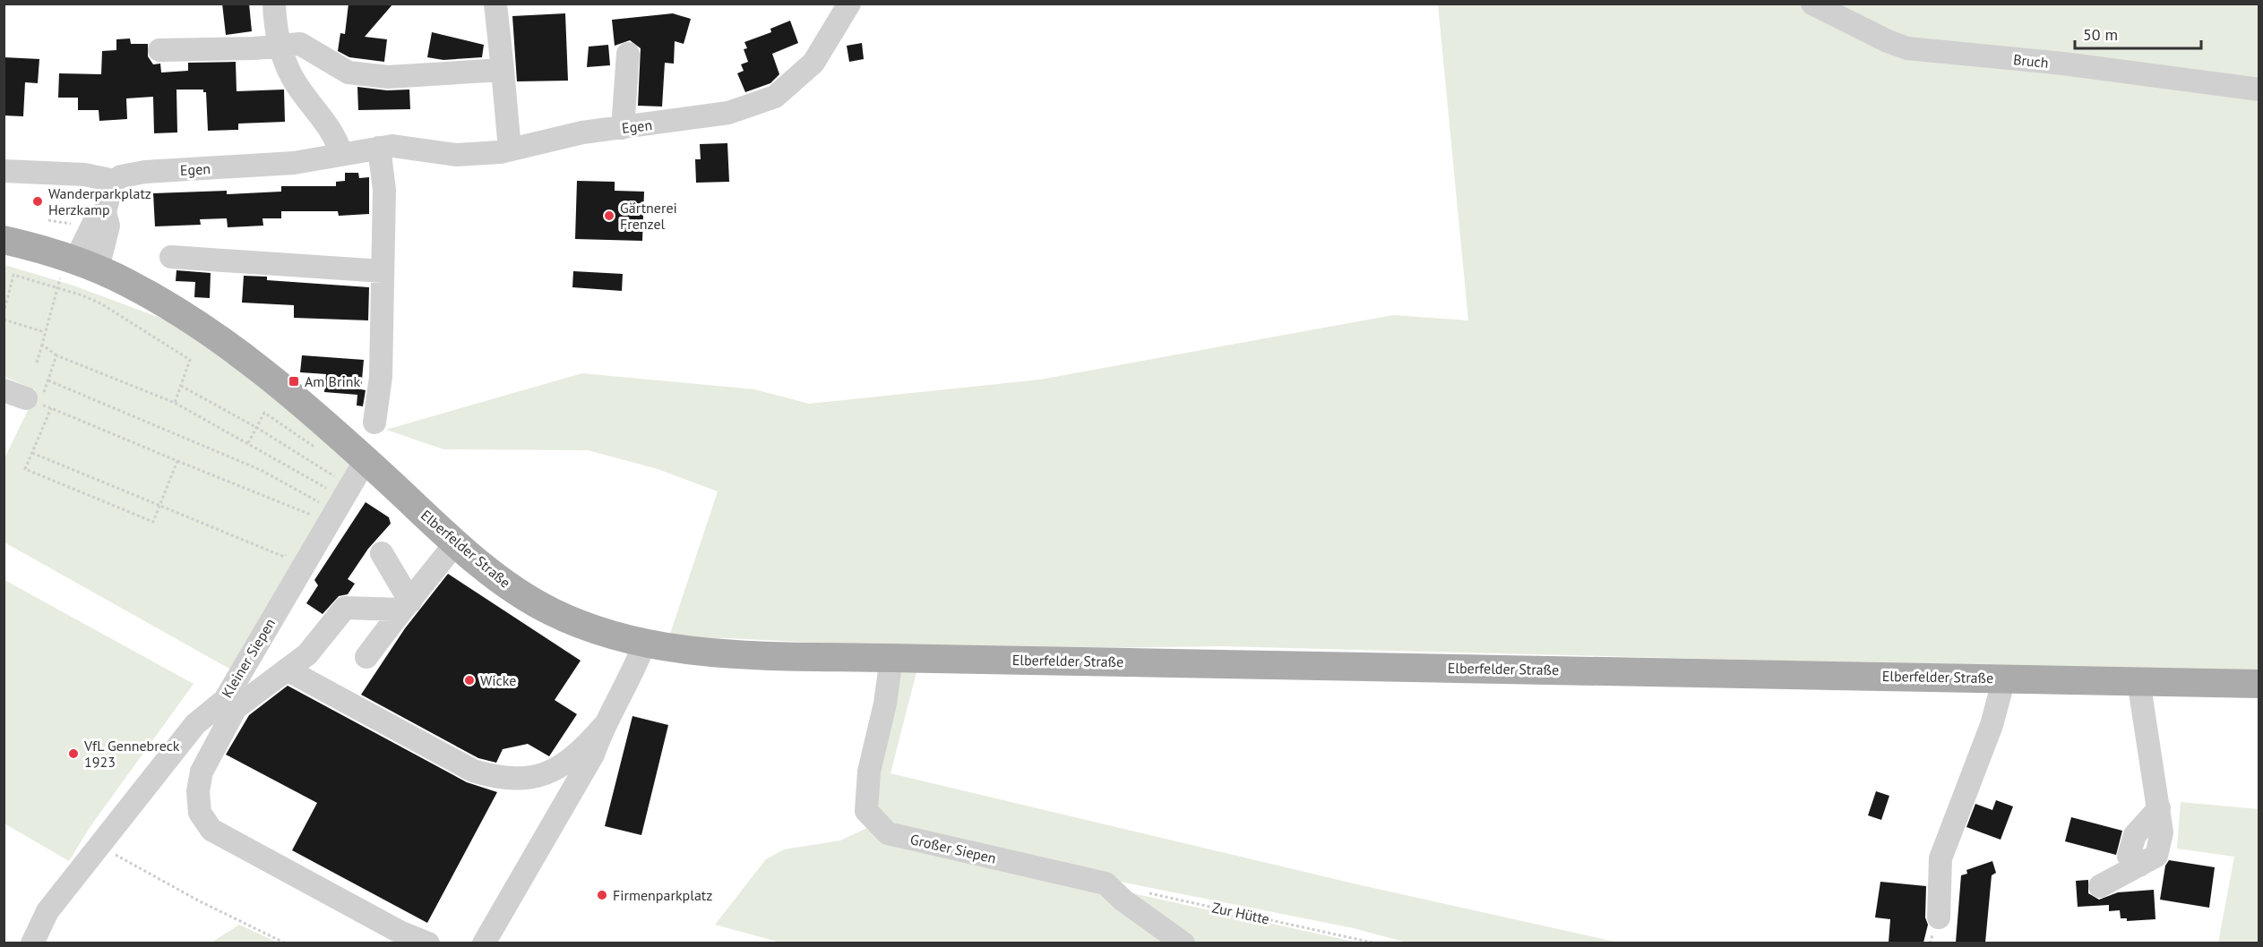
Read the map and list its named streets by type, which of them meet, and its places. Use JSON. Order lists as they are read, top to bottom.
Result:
{
  "streets": {
    "main road": ["Elberfelder Straße"],
    "street": [
      "Bruch",
      "Egen",
      "Kleiner Siepen",
      "Großer Siepen"
    ],
    "path": ["Zur Hütte"]
  },
  "crossings": [
    ["Elberfelder Straße", "Kleiner Siepen"],
    ["Elberfelder Straße", "Großer Siepen"]
  ],
  "places": {
    "other": [
      "Wanderparkplatz Herzkamp",
      "Gärtnerei Frenzel",
      "Wicke",
      "VfL Gennebreck 1923",
      "Firmenparkplatz"
    ],
    "transit": ["Am Brink"]
  },
  "scale_bar": "50 m"
}
